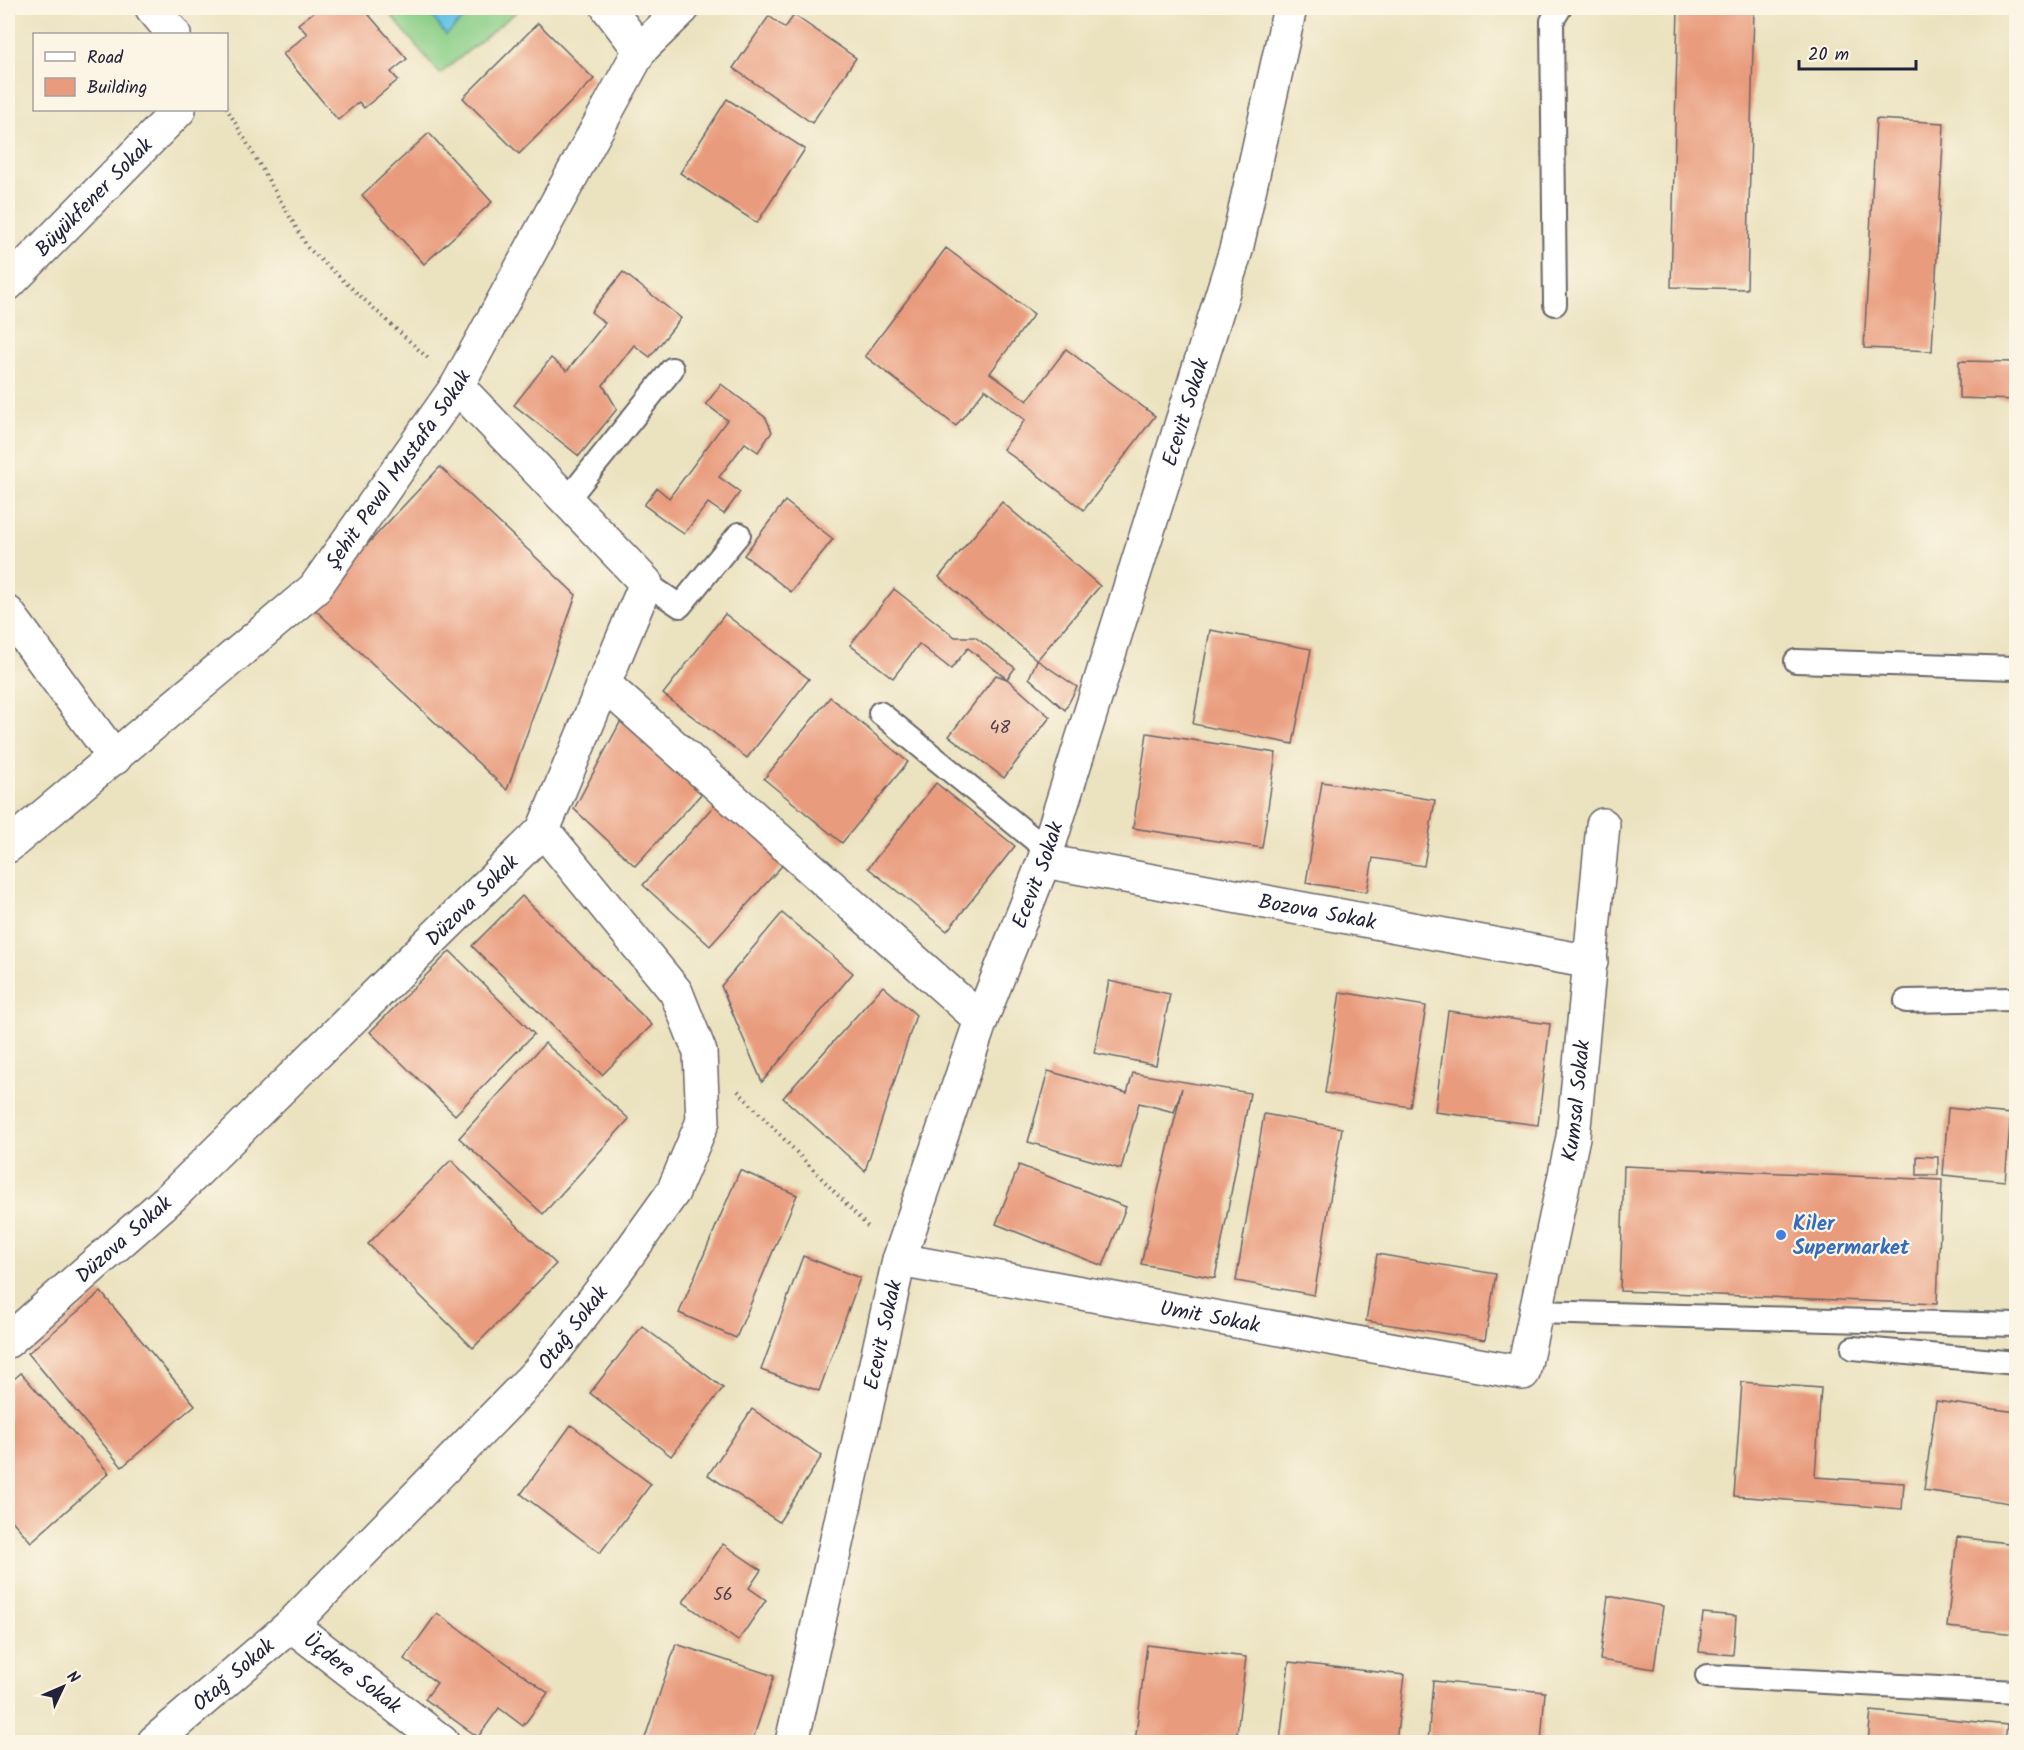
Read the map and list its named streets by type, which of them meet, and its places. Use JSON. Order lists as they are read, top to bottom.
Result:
{
  "streets": {
    "street": [
      "Büyükfener Sokak",
      "Ecevit Sokak",
      "Şehit Peval Mustafa Sokak",
      "Düzova Sokak",
      "Bozova Sokak",
      "Kumsal Sokak",
      "Umit Sokak",
      "Otağ Sokak",
      "Üçdere Sokak"
    ]
  },
  "crossings": [
    ["Ecevit Sokak", "Bozova Sokak"],
    ["Ecevit Sokak", "Umit Sokak"],
    ["Düzova Sokak", "Otağ Sokak"],
    ["Bozova Sokak", "Kumsal Sokak"],
    ["Kumsal Sokak", "Umit Sokak"],
    ["Otağ Sokak", "Üçdere Sokak"]
  ],
  "places": ["Kiler Supermarket"],
  "house_numbers": ["48", "56"],
  "legend": ["Road", "Building"],
  "scale_bar": "20 m",
  "north": "top right"
}
